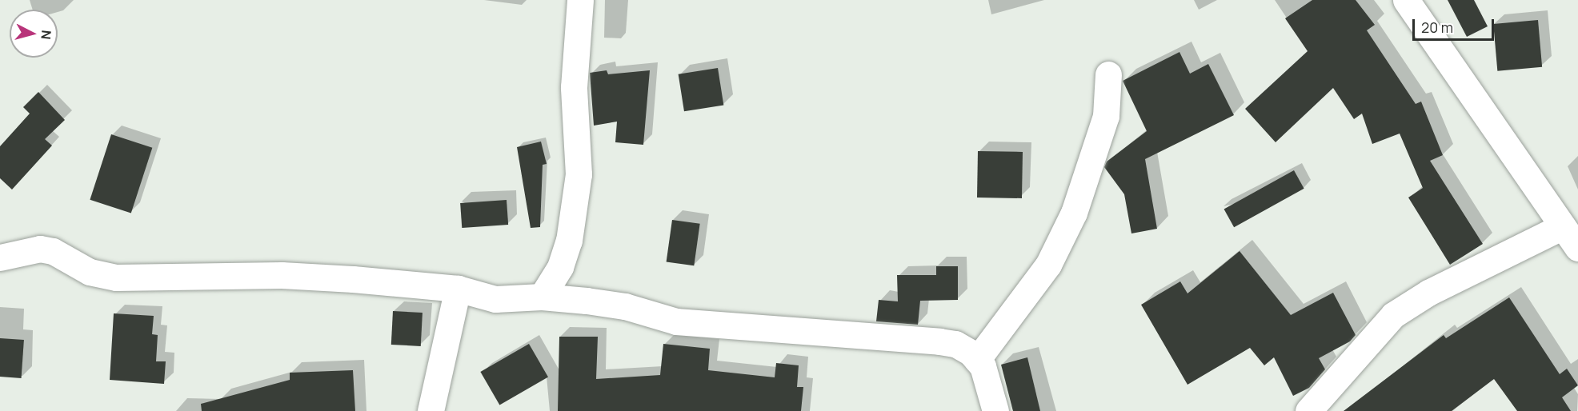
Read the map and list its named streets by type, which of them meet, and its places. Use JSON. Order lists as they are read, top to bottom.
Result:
{
  "scale_bar": "20 m",
  "north": "right"
}
